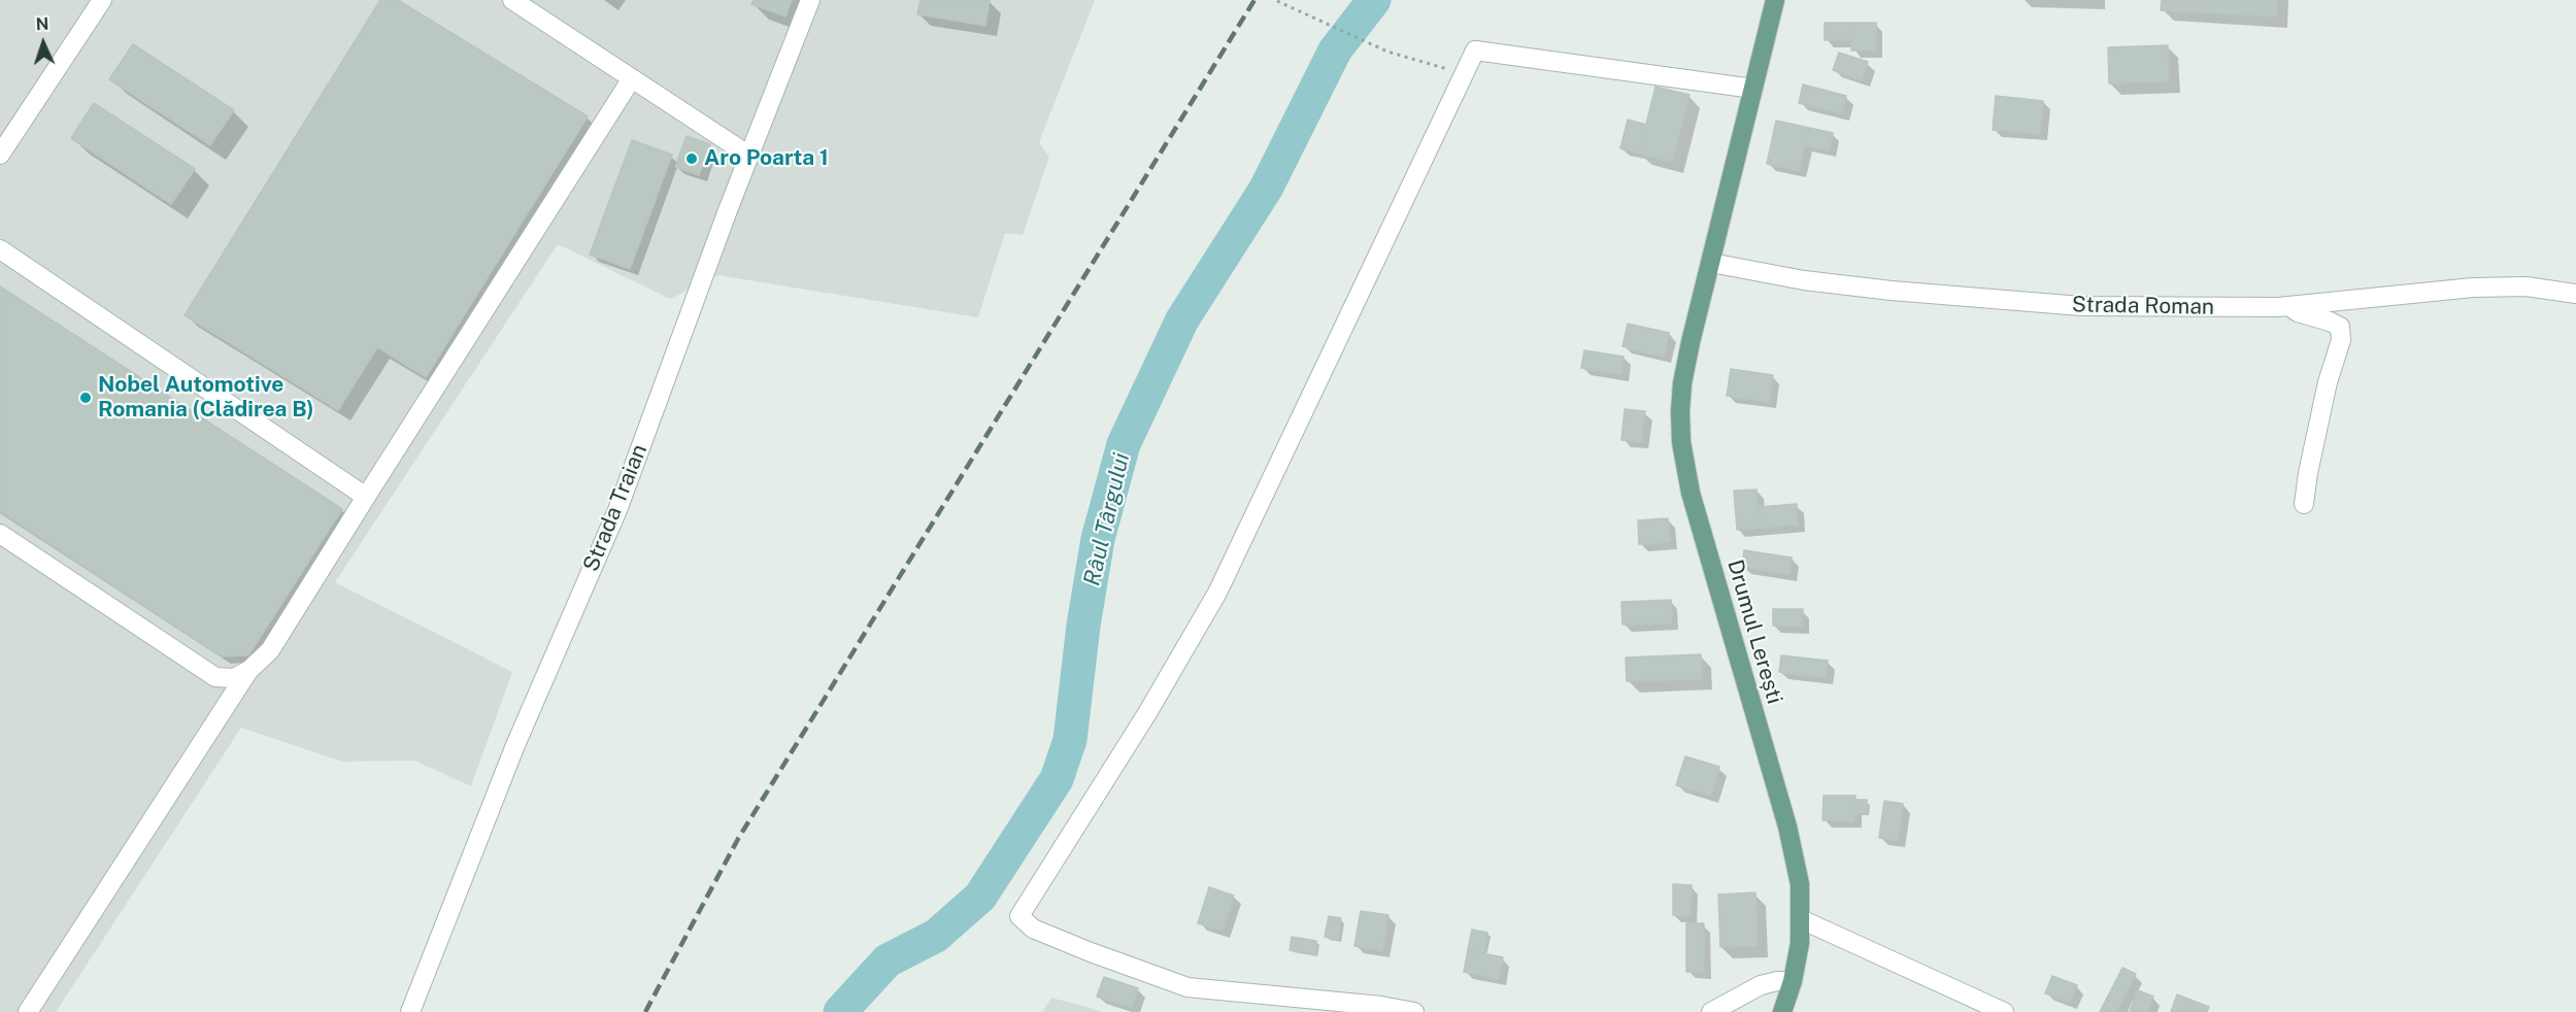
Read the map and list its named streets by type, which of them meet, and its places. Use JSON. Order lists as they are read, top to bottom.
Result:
{
  "streets": {
    "main road": ["Drumul Lerești"],
    "street": ["Strada Roman", "Strada Traian"]
  },
  "crossings": [
    ["Strada Roman", "Drumul Lerești"]
  ],
  "water": ["Râul Târgului"],
  "places": ["Aro Poarta 1", "Nobel Automotive Romania (Clădirea B)"],
  "north": "top"
}
